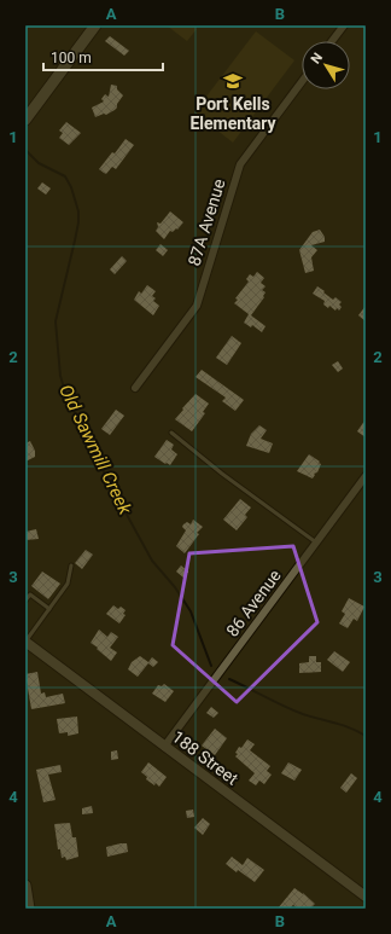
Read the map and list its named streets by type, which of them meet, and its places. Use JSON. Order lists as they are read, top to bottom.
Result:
{
  "streets": {
    "street": ["87A Avenue", "86 Avenue", "188 Street"]
  },
  "crossings": [
    ["86 Avenue", "188 Street"]
  ],
  "water": ["Old Sawmill Creek"],
  "places": {
    "school or university": ["Port Kells Elementary"]
  },
  "scale_bar": "100 m",
  "north": "top left",
  "grid": {
    "columns": ["A", "B"],
    "rows": [
      "1",
      "2",
      "3",
      "4"
    ]
  }
}
